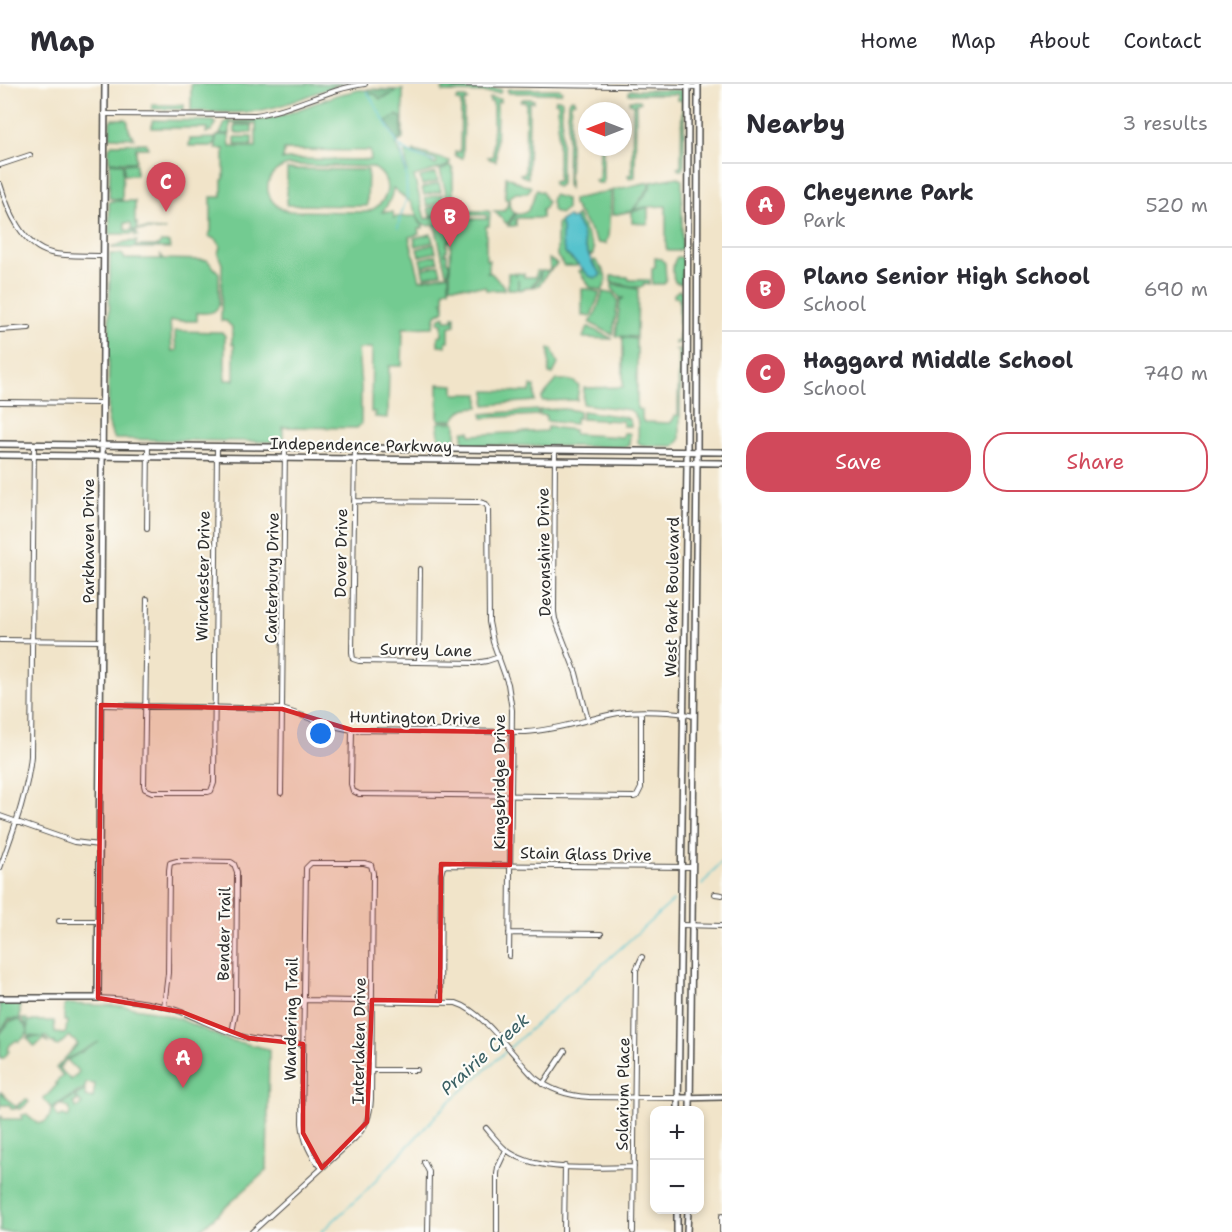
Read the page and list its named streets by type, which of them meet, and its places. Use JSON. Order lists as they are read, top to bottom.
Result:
{
  "streets": {
    "main road": ["Independence Parkway", "Parkhaven Drive", "West Park Boulevard"],
    "street": [
      "Devonshire Drive",
      "Dover Drive",
      "Winchester Drive",
      "Canterbury Drive",
      "Surrey Lane",
      "Huntington Drive",
      "Kingsbridge Drive",
      "Stain Glass Drive",
      "Bender Trail",
      "Wandering Trail",
      "Interlaken Drive",
      "Solarium Place"
    ]
  },
  "crossings": [
    ["Independence Parkway", "Parkhaven Drive"],
    ["Independence Parkway", "Devonshire Drive"],
    ["Independence Parkway", "Dover Drive"],
    ["Independence Parkway", "Winchester Drive"],
    ["Independence Parkway", "Canterbury Drive"],
    ["Independence Parkway", "West Park Boulevard"],
    ["Parkhaven Drive", "Huntington Drive"],
    ["Devonshire Drive", "Huntington Drive"],
    ["Dover Drive", "Surrey Lane"],
    ["Dover Drive", "Kingsbridge Drive"],
    ["Winchester Drive", "Huntington Drive"],
    ["Canterbury Drive", "Huntington Drive"],
    ["West Park Boulevard", "Huntington Drive"],
    ["West Park Boulevard", "Stain Glass Drive"],
    ["Surrey Lane", "Kingsbridge Drive"],
    ["Huntington Drive", "Kingsbridge Drive"],
    ["Kingsbridge Drive", "Stain Glass Drive"],
    ["Wandering Trail", "Interlaken Drive"]
  ],
  "water": ["Prairie Creek"],
  "north": "left",
  "page": {
    "header": "Map",
    "nav": [
      "Home",
      "Map",
      "About",
      "Contact"
    ],
    "heading": ["Nearby", "3 results"],
    "pins": ["C", "B", "A"],
    "list": [
      {
        "mark": "A",
        "name": "Cheyenne Park",
        "note": "Park",
        "value": "520 m"
      },
      {
        "mark": "B",
        "name": "Plano Senior High School",
        "note": "School",
        "value": "690 m"
      },
      {
        "mark": "C",
        "name": "Haggard Middle School",
        "note": "School",
        "value": "740 m"
      }
    ],
    "buttons": ["Save", "Share"],
    "map_buttons": ["+", "−"]
  }
}
